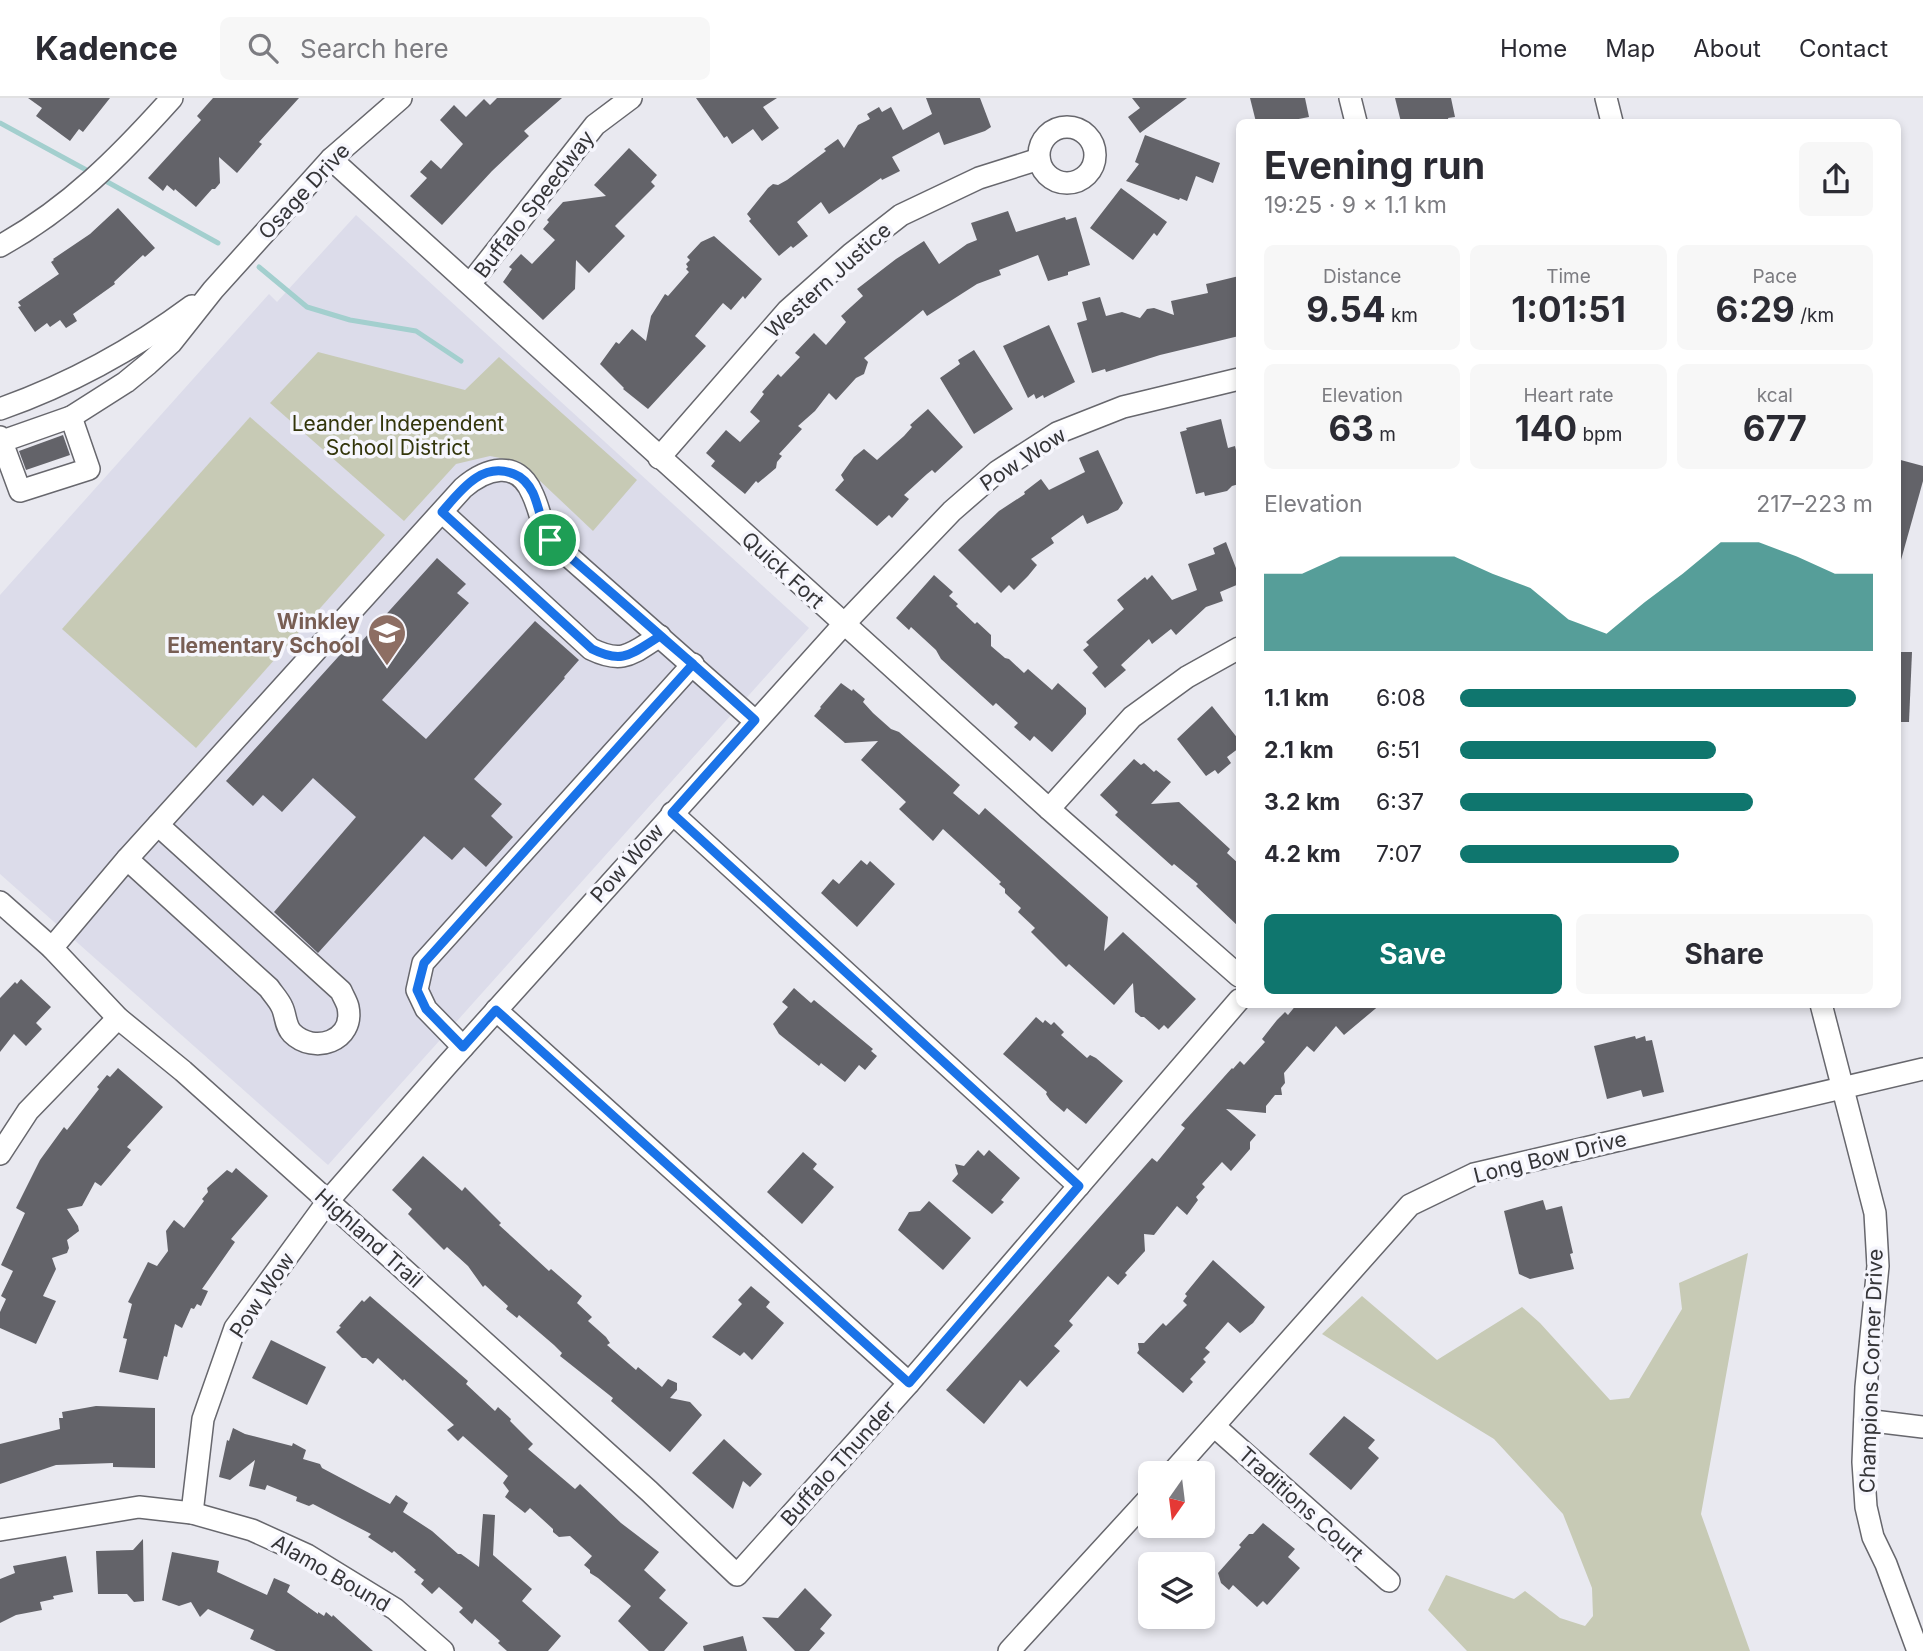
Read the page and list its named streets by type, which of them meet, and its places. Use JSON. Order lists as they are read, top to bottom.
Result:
{
  "streets": {
    "street": [
      "Osage Drive",
      "Buffalo Speedway",
      "Western Justice",
      "Pow Wow",
      "Quick Fort",
      "Long Bow Drive",
      "Highland Trail",
      "Champions Corner Drive",
      "Buffalo Thunder",
      "Traditions Court",
      "Alamo Bound"
    ]
  },
  "crossings": [
    ["Osage Drive", "Quick Fort"],
    ["Buffalo Speedway", "Quick Fort"],
    ["Western Justice", "Quick Fort"],
    ["Pow Wow", "Quick Fort"],
    ["Pow Wow", "Highland Trail"],
    ["Pow Wow", "Alamo Bound"],
    ["Long Bow Drive", "Champions Corner Drive"],
    ["Long Bow Drive", "Traditions Court"],
    ["Highland Trail", "Buffalo Thunder"]
  ],
  "parks": ["Leander Independent School District"],
  "places": {
    "school or university": ["Winkley Elementary School"]
  },
  "north": "bottom",
  "page": {
    "header": "Kadence",
    "search": "Search here",
    "nav": [
      "Home",
      "Map",
      "About",
      "Contact"
    ],
    "heading": ["Evening run", "19:25 · 9 × 1.1 km"],
    "stats": [
      ["Distance", "9.54 km"],
      ["Time", "1:01:51"],
      ["Pace", "6:29 /km"],
      ["Elevation", "63 m"],
      ["Heart rate", "140 bpm"],
      ["kcal", "677"]
    ],
    "chart": ["Elevation", "217–223 m"],
    "list": [
      {
        "name": "1.1 km",
        "note": "6:08"
      },
      {
        "name": "2.1 km",
        "note": "6:51"
      },
      {
        "name": "3.2 km",
        "note": "6:37"
      },
      {
        "name": "4.2 km",
        "note": "7:07"
      }
    ],
    "buttons": ["Save", "Share"]
  }
}
